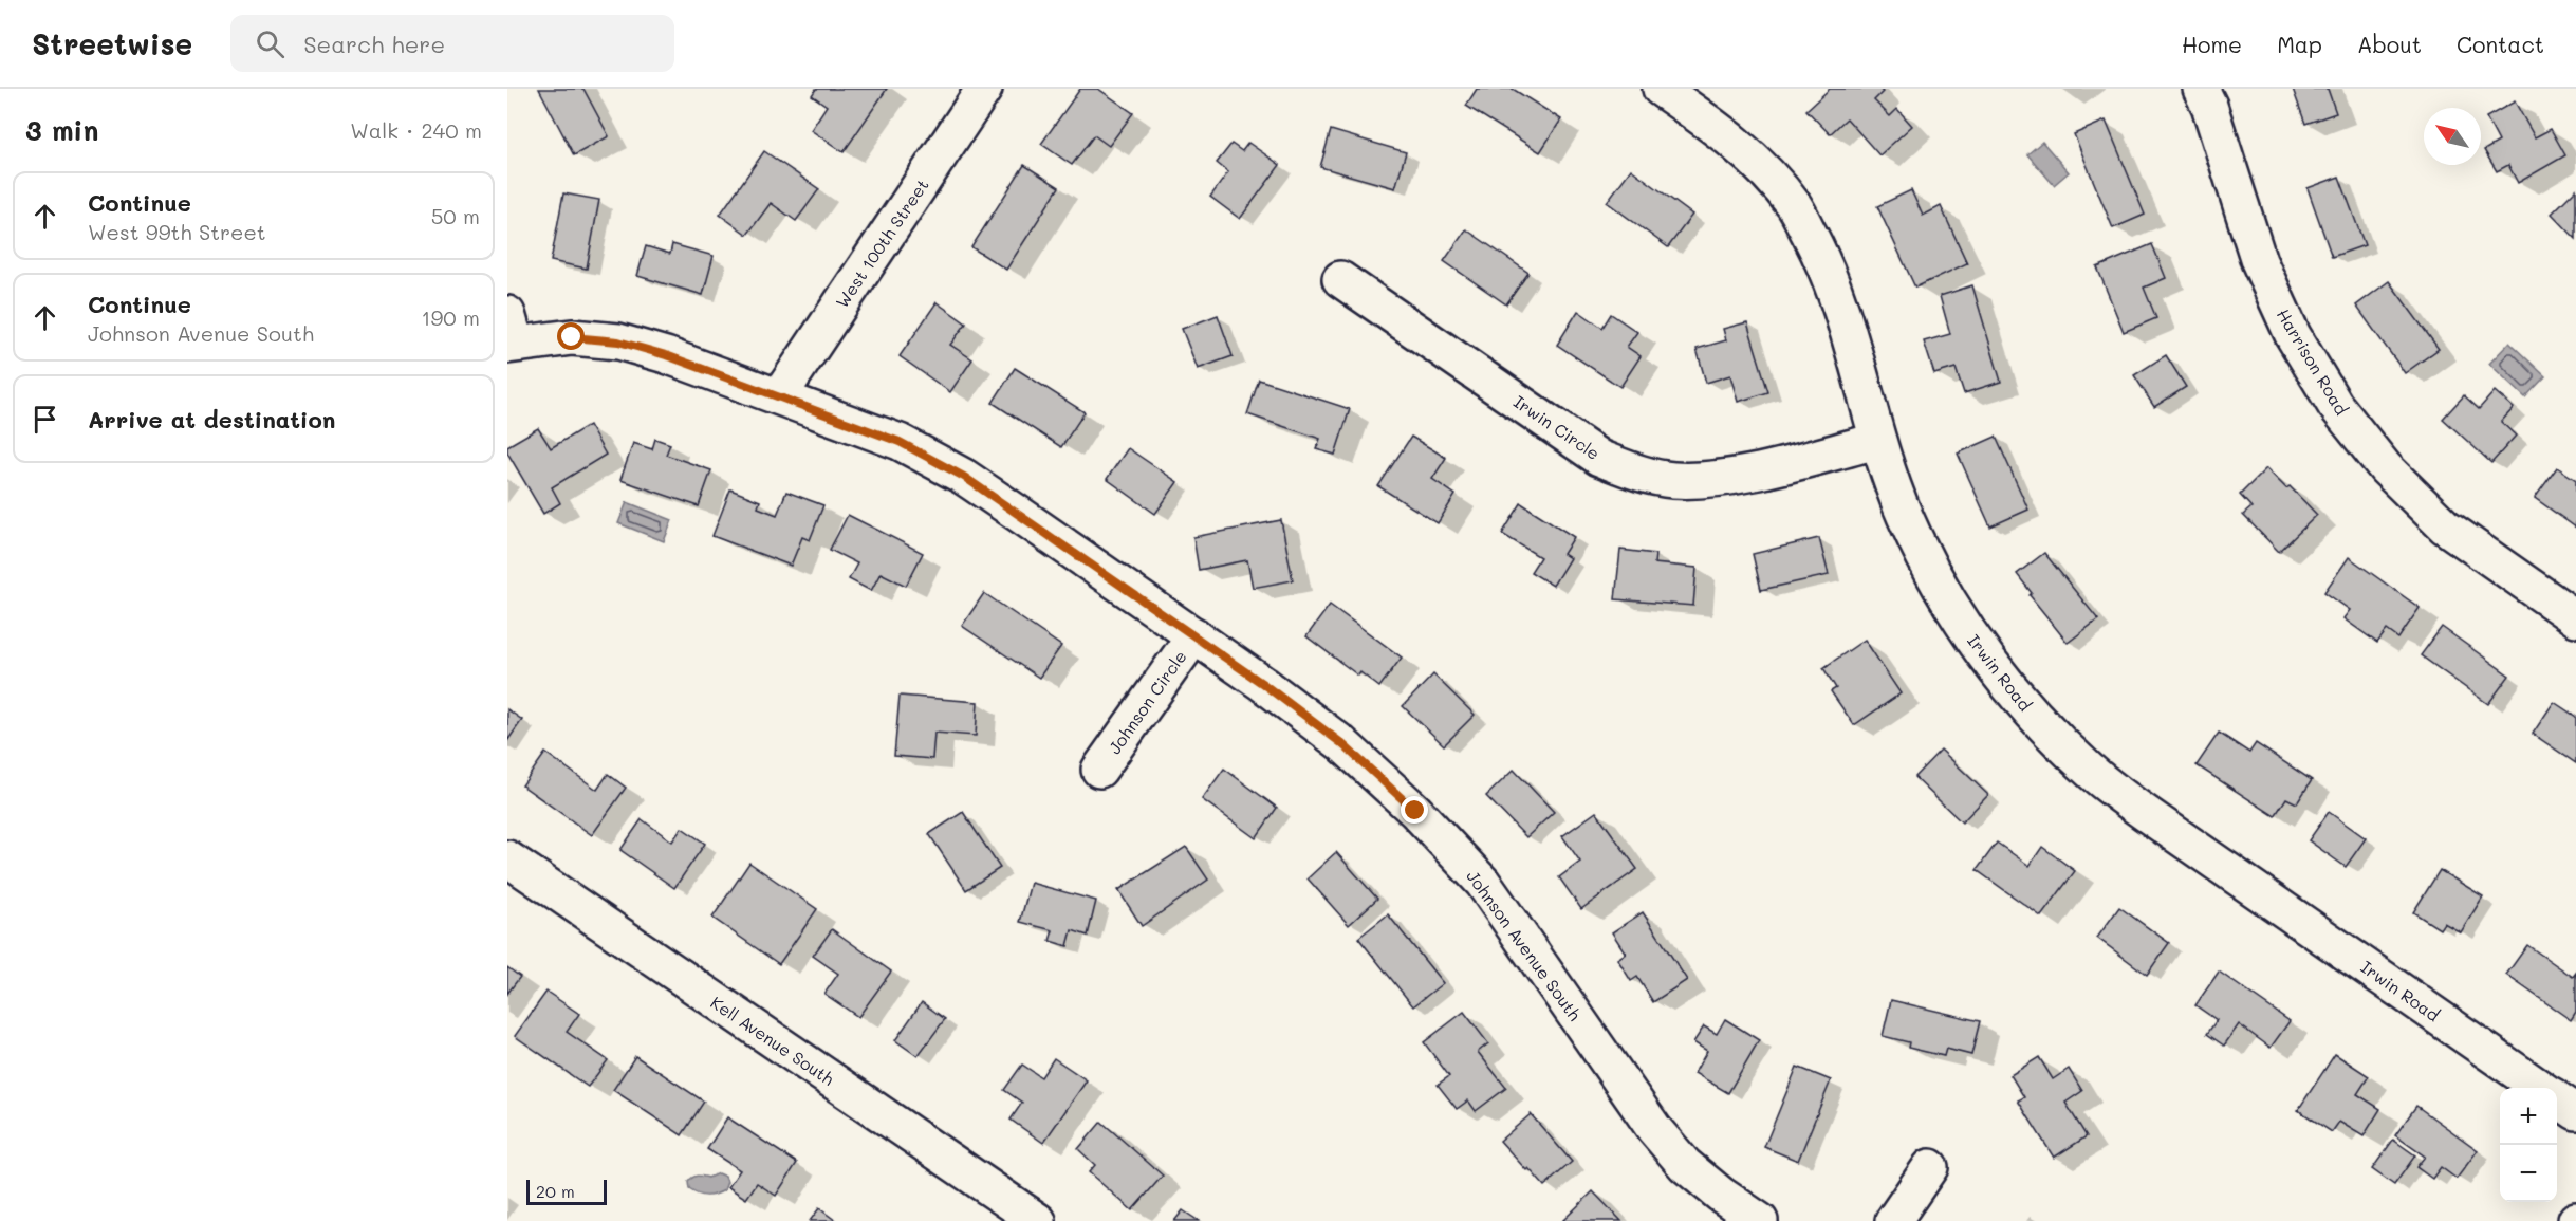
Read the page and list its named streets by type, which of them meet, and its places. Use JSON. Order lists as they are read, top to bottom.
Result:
{
  "streets": {
    "street": [
      "West 100th Street",
      "Harrison Road",
      "Irwin Circle",
      "Irwin Road",
      "Johnson Circle",
      "Johnson Avenue South",
      "Kell Avenue South"
    ]
  },
  "crossings": [
    ["West 100th Street", "Johnson Avenue South"],
    ["Irwin Circle", "Irwin Road"],
    ["Johnson Circle", "Johnson Avenue South"]
  ],
  "scale_bar": "20 m",
  "north": "top left",
  "page": {
    "header": "Streetwise",
    "search": "Search here",
    "nav": [
      "Home",
      "Map",
      "About",
      "Contact"
    ],
    "heading": ["3 min", "Walk · 240 m"],
    "list": [
      ["Continue", "West 99th Street", "50 m"],
      ["Continue", "Johnson Avenue South", "190 m"],
      "Arrive at destination"
    ],
    "map_buttons": ["+", "−"],
    "scale": "20 m"
  }
}
